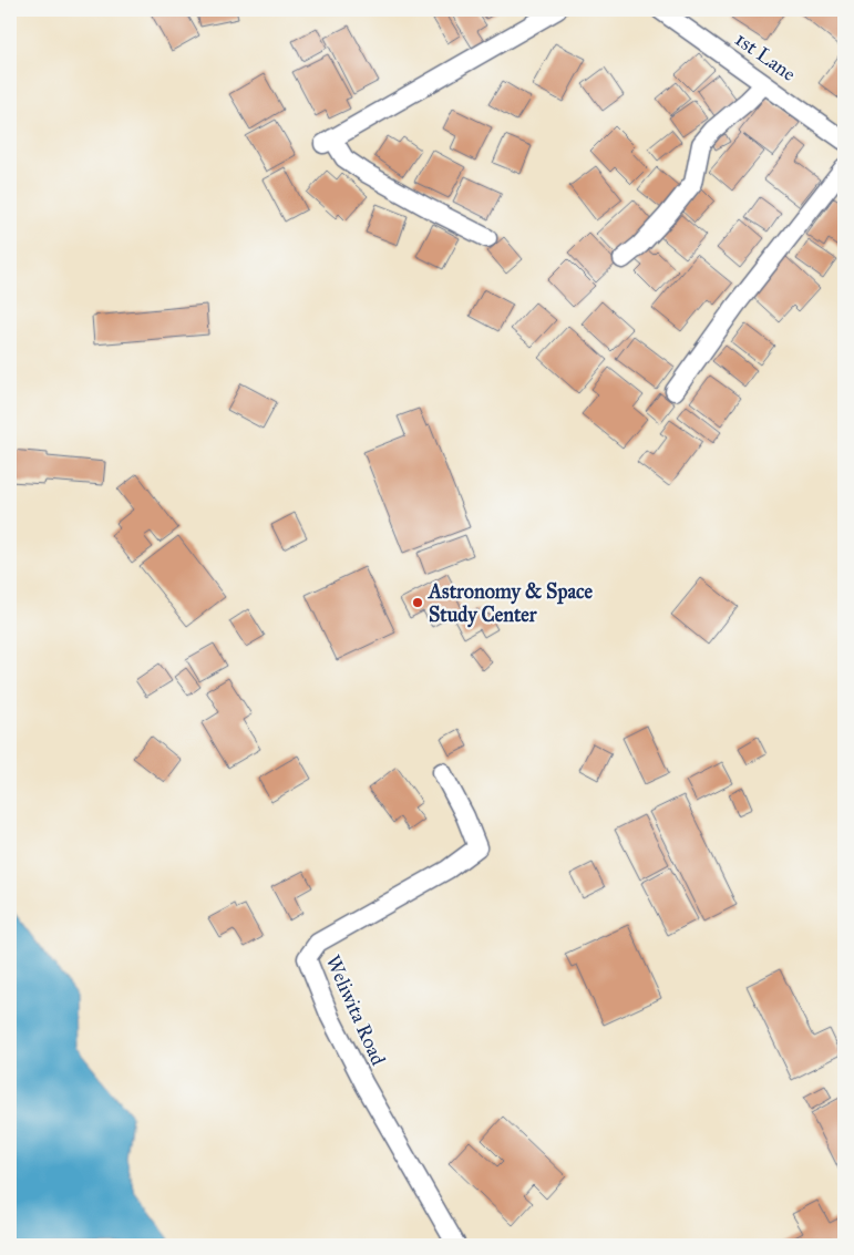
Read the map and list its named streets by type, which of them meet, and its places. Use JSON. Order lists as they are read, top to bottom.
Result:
{
  "streets": {
    "street": ["1st Lane", "Weliwita Road"]
  },
  "places": ["Astronomy & Space Study Center"]
}
